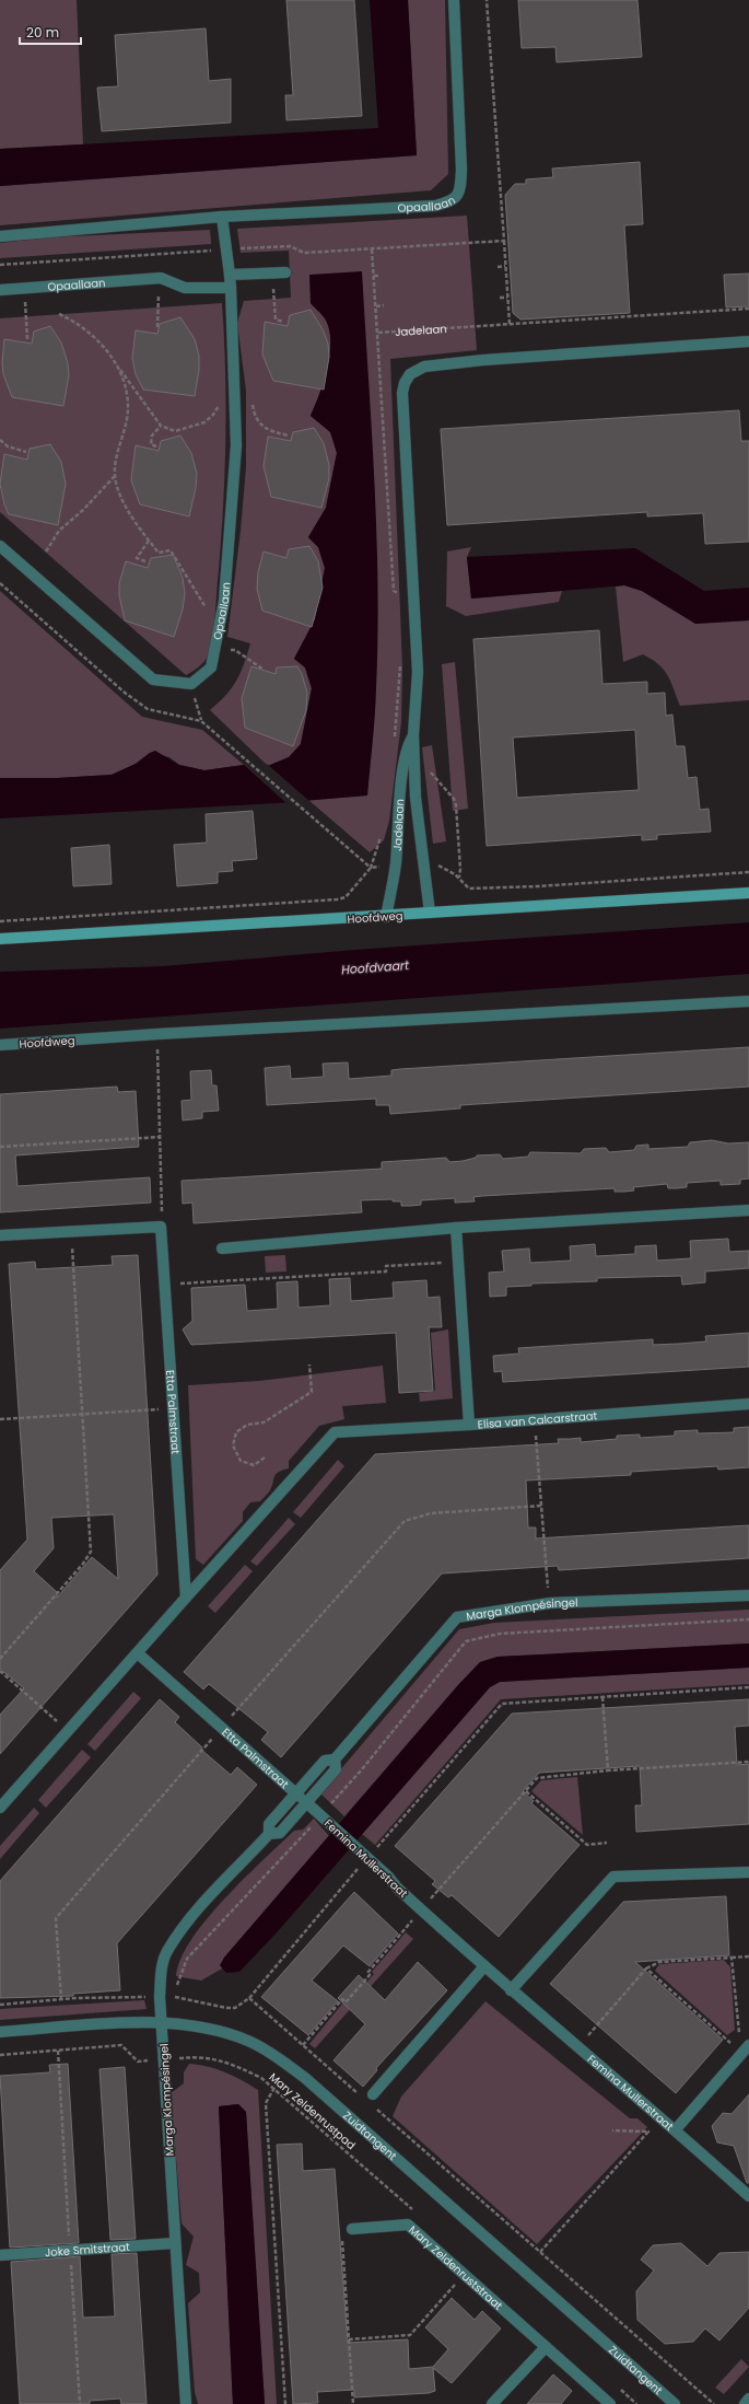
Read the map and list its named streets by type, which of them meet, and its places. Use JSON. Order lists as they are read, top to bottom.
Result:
{
  "streets": {
    "street": [
      "Opaallaan",
      "Jadelaan",
      "Hoofdweg",
      "Etta Palmstraat",
      "Elisa van Calcarstraat",
      "Marga Klompésingel",
      "Femina Mullerstraat",
      "Zuidtangent",
      "Joke Smitstraat",
      "Mary Zeldenruststraat"
    ],
    "path": ["Mary Zeldenrustpad"]
  },
  "crossings": [
    ["Jadelaan", "Hoofdweg"],
    ["Etta Palmstraat", "Marga Klompésingel"],
    ["Etta Palmstraat", "Femina Mullerstraat"],
    ["Marga Klompésingel", "Femina Mullerstraat"],
    ["Marga Klompésingel", "Mary Zeldenrustpad"],
    ["Marga Klompésingel", "Zuidtangent"],
    ["Marga Klompésingel", "Joke Smitstraat"]
  ],
  "water": ["Hoofdvaart"],
  "scale_bar": "20 m"
}
